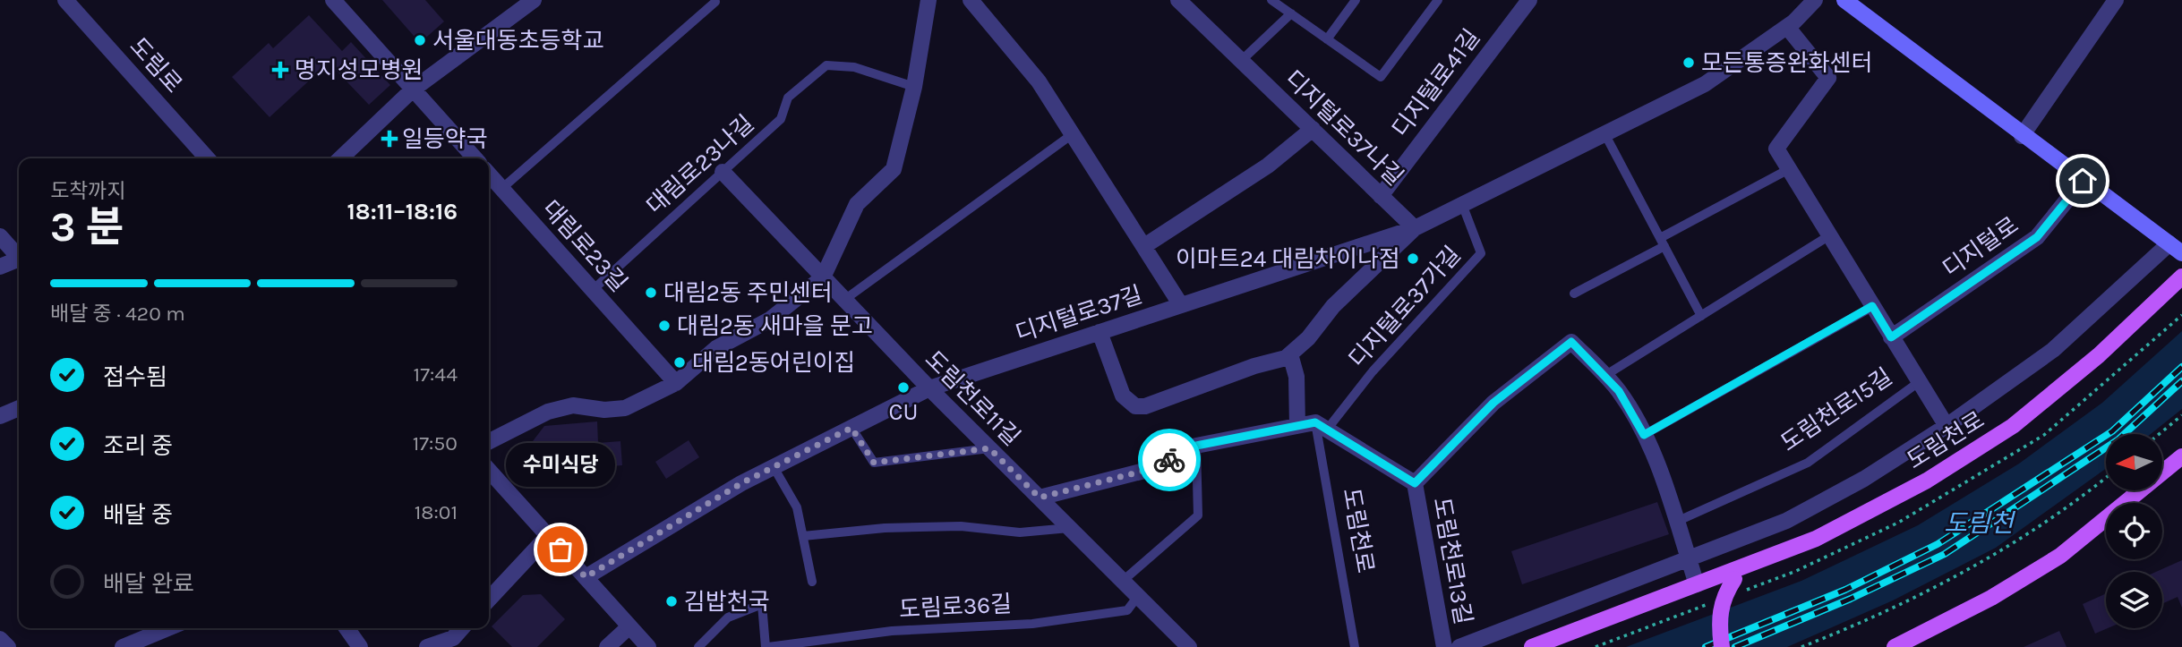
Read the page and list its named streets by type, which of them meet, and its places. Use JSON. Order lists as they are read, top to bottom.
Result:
{
  "streets": {
    "main road": ["도림천로"],
    "street": [
      "도림로",
      "디지털로41길",
      "디지털로37나길",
      "대림로23길",
      "디지털로",
      "디지털로37길",
      "도림천로11길",
      "도림천로15길",
      "도림천로13길"
    ],
    "lane": ["대림로23나길", "디지털로37가길", "도림로36길"]
  },
  "crossings": [
    ["디지털로41길", "디지털로37나길"],
    ["디지털로37나길", "디지털로37길"],
    ["대림로23나길", "대림로23길"],
    ["대림로23나길", "도림천로11길"],
    ["디지털로", "도림천로15길"],
    ["디지털로37가길", "디지털로37길"],
    ["디지털로37가길", "도림천로"],
    ["디지털로37가길", "도림천로13길"],
    ["디지털로37길", "도림천로11길"],
    ["디지털로37길", "도림천로15길"],
    ["도림천로11길", "도림로36길"],
    ["도림천로", "도림천로13길"]
  ],
  "water": ["도림천"],
  "places": {
    "other": [
      "서울대동초등학교",
      "모든통증완화센터",
      "이마트24 대림차이나점",
      "대림2동 주민센터",
      "대림2동 새마을 문고",
      "대림2동어린이집",
      "CU",
      "수미식당",
      "김밥천국"
    ],
    "health": ["명지성모병원", "일등약국"]
  },
  "north": "left",
  "page": {
    "heading": ["3 분", "도착까지", "18:11–18:16"],
    "bar": "배달 중 · 420 m",
    "list": [
      ["접수됨", "17:44"],
      ["조리 중", "17:50"],
      ["배달 중", "18:01"],
      "배달 완료"
    ],
    "bubble": "수미식당"
  }
}
